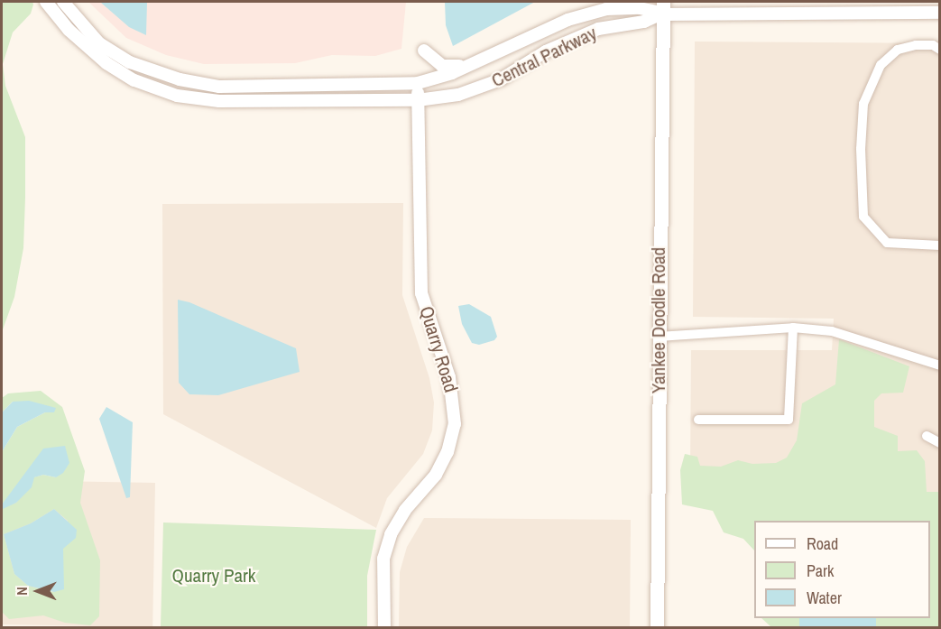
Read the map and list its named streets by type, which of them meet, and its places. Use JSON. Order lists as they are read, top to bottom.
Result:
{
  "streets": {
    "main road": ["Yankee Doodle Road"],
    "street": ["Central Parkway", "Quarry Road"]
  },
  "crossings": [
    ["Central Parkway", "Yankee Doodle Road"],
    ["Central Parkway", "Quarry Road"]
  ],
  "parks": ["Quarry Park"],
  "legend": ["Road", "Park", "Water"],
  "north": "left"
}
